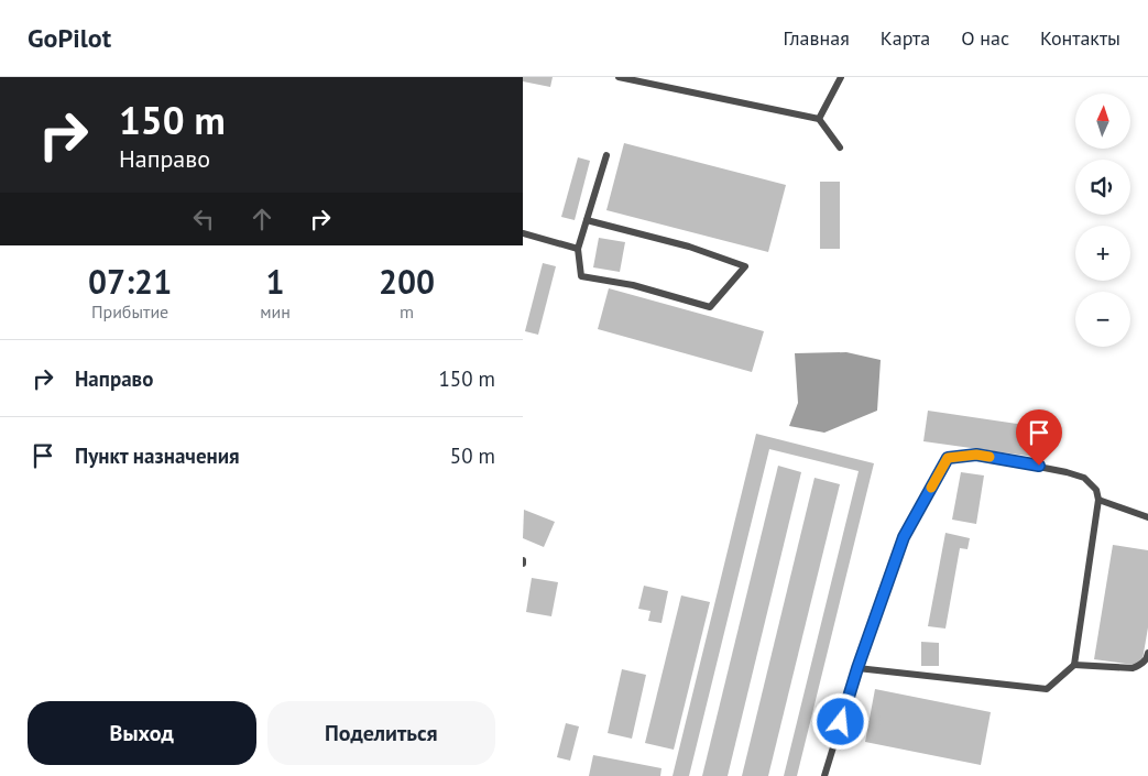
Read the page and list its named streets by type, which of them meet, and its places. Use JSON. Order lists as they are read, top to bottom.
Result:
{
  "north": "top",
  "page": {
    "header": "GoPilot",
    "nav": [
      "Главная",
      "Карта",
      "О нас",
      "Контакты"
    ],
    "turn": ["150 m", "Направо"],
    "map_buttons": ["+", "−"],
    "eta": [
      "07:21",
      "Прибытие",
      "1",
      "мин",
      "200",
      "m"
    ],
    "list": [
      {
        "name": "Направо",
        "value": "150 m"
      },
      {
        "name": "Пункт назначения",
        "value": "50 m"
      }
    ],
    "buttons": ["Выход", "Поделиться"]
  }
}
